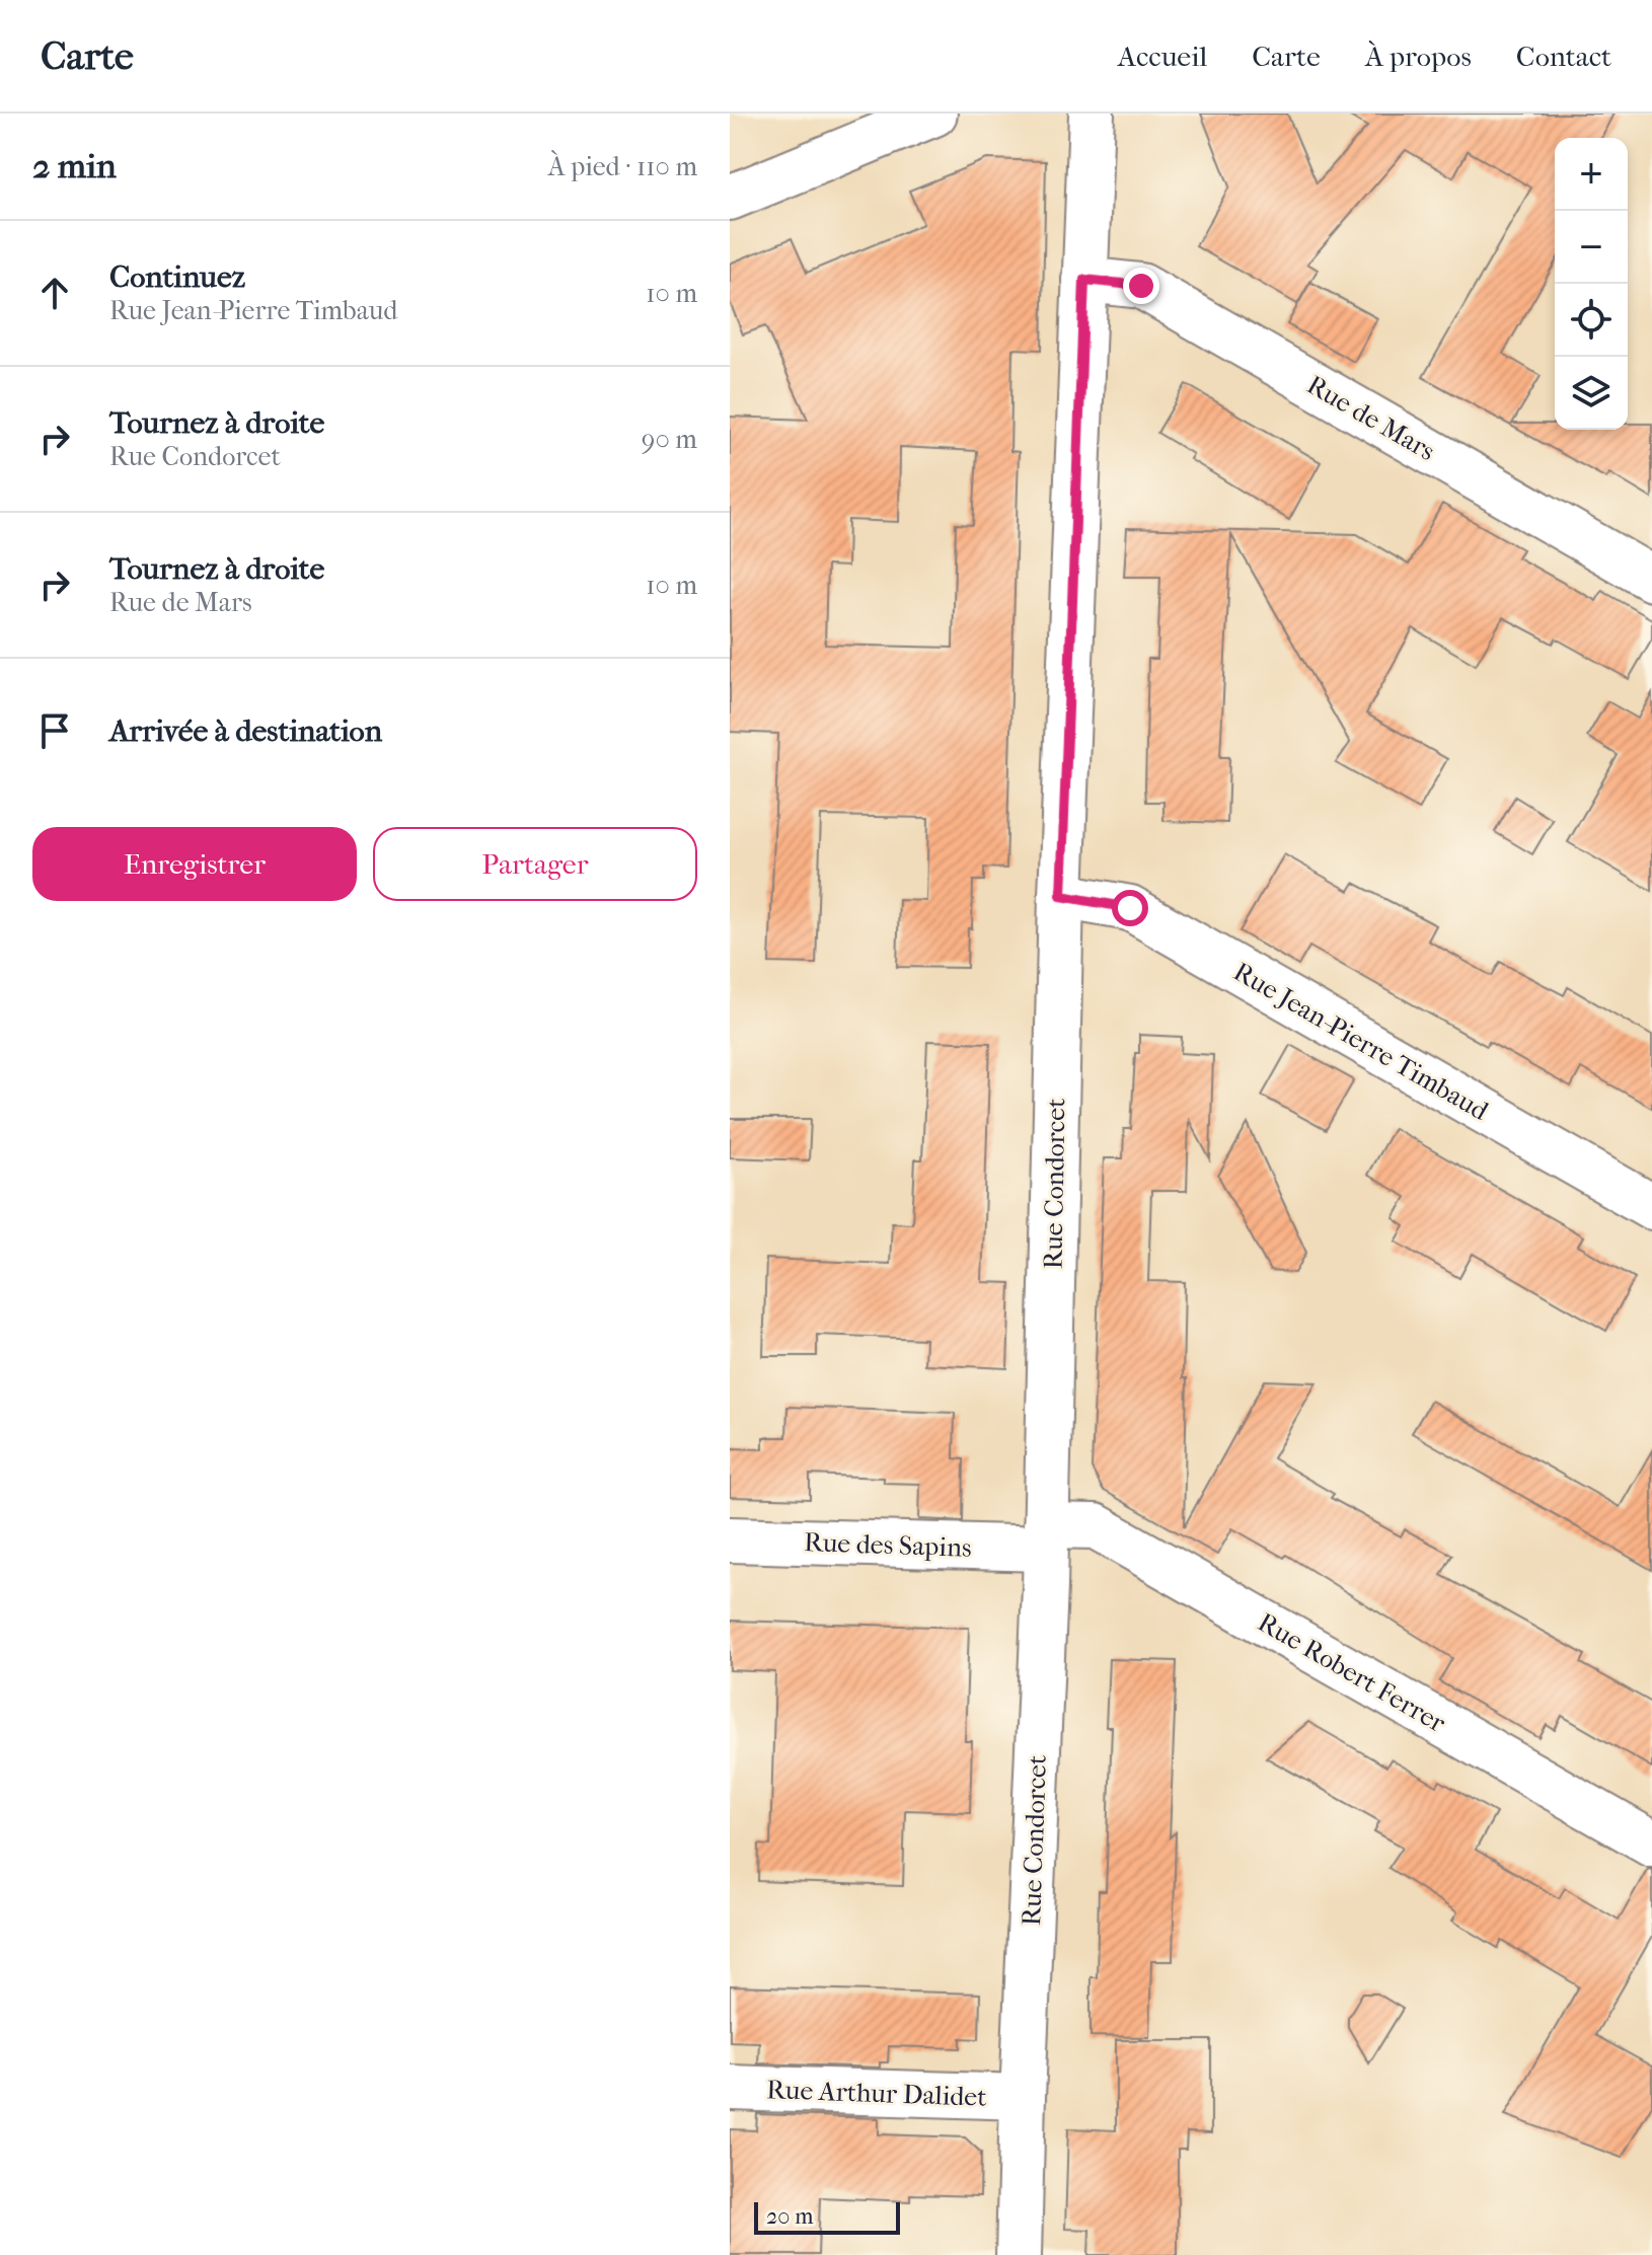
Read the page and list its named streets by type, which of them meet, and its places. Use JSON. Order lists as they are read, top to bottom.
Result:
{
  "streets": {
    "street": [
      "Rue de Mars",
      "Rue Jean-Pierre Timbaud",
      "Rue Condorcet",
      "Rue des Sapins",
      "Rue Robert Ferrer",
      "Rue Arthur Dalidet"
    ]
  },
  "crossings": [
    ["Rue de Mars", "Rue Condorcet"],
    ["Rue Jean-Pierre Timbaud", "Rue Condorcet"],
    ["Rue Condorcet", "Rue des Sapins"],
    ["Rue Condorcet", "Rue Robert Ferrer"],
    ["Rue Condorcet", "Rue Arthur Dalidet"],
    ["Rue des Sapins", "Rue Robert Ferrer"]
  ],
  "scale_bar": "20 m",
  "page": {
    "header": "Carte",
    "nav": [
      "Accueil",
      "Carte",
      "À propos",
      "Contact"
    ],
    "heading": ["2 min", "À pied · 110 m"],
    "map_buttons": ["+", "−"],
    "list": [
      ["Continuez", "Rue Jean-Pierre Timbaud", "10 m"],
      ["Tournez à droite", "Rue Condorcet", "90 m"],
      ["Tournez à droite", "Rue de Mars", "10 m"],
      "Arrivée à destination"
    ],
    "buttons": ["Enregistrer", "Partager"],
    "scale": "20 m"
  }
}
